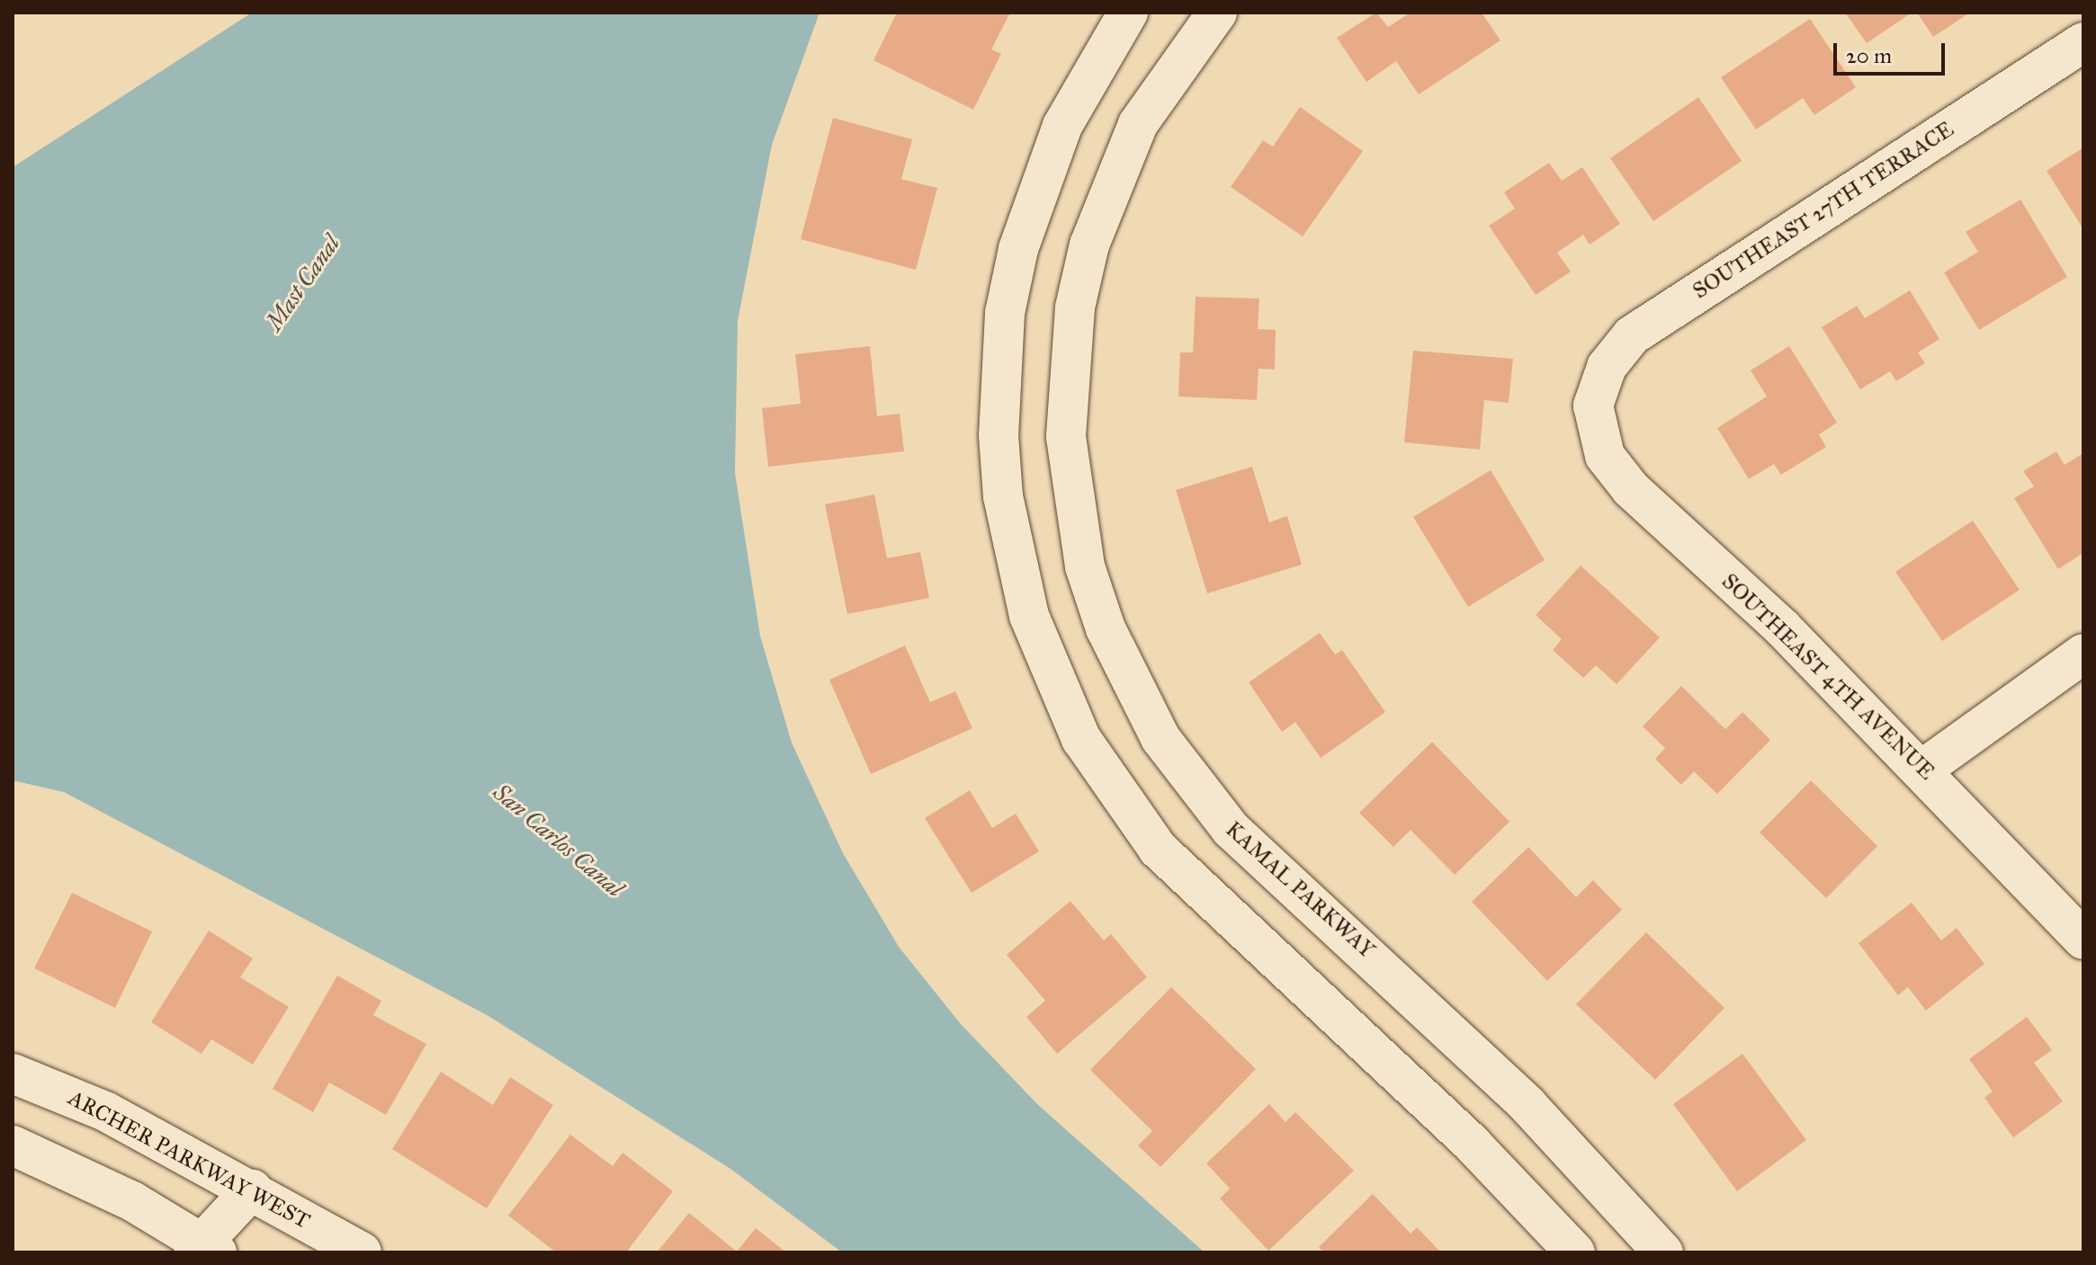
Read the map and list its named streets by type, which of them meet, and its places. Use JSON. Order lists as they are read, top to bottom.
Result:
{
  "streets": {
    "street": [
      "SOUTHEAST 27TH TERRACE",
      "SOUTHEAST 4TH AVENUE",
      "KAMAL PARKWAY",
      "ARCHER PARKWAY WEST"
    ]
  },
  "crossings": [
    ["SOUTHEAST 27TH TERRACE", "SOUTHEAST 4TH AVENUE"]
  ],
  "water": ["Mast Canal", "San Carlos Canal"],
  "scale_bar": "20 m"
}
